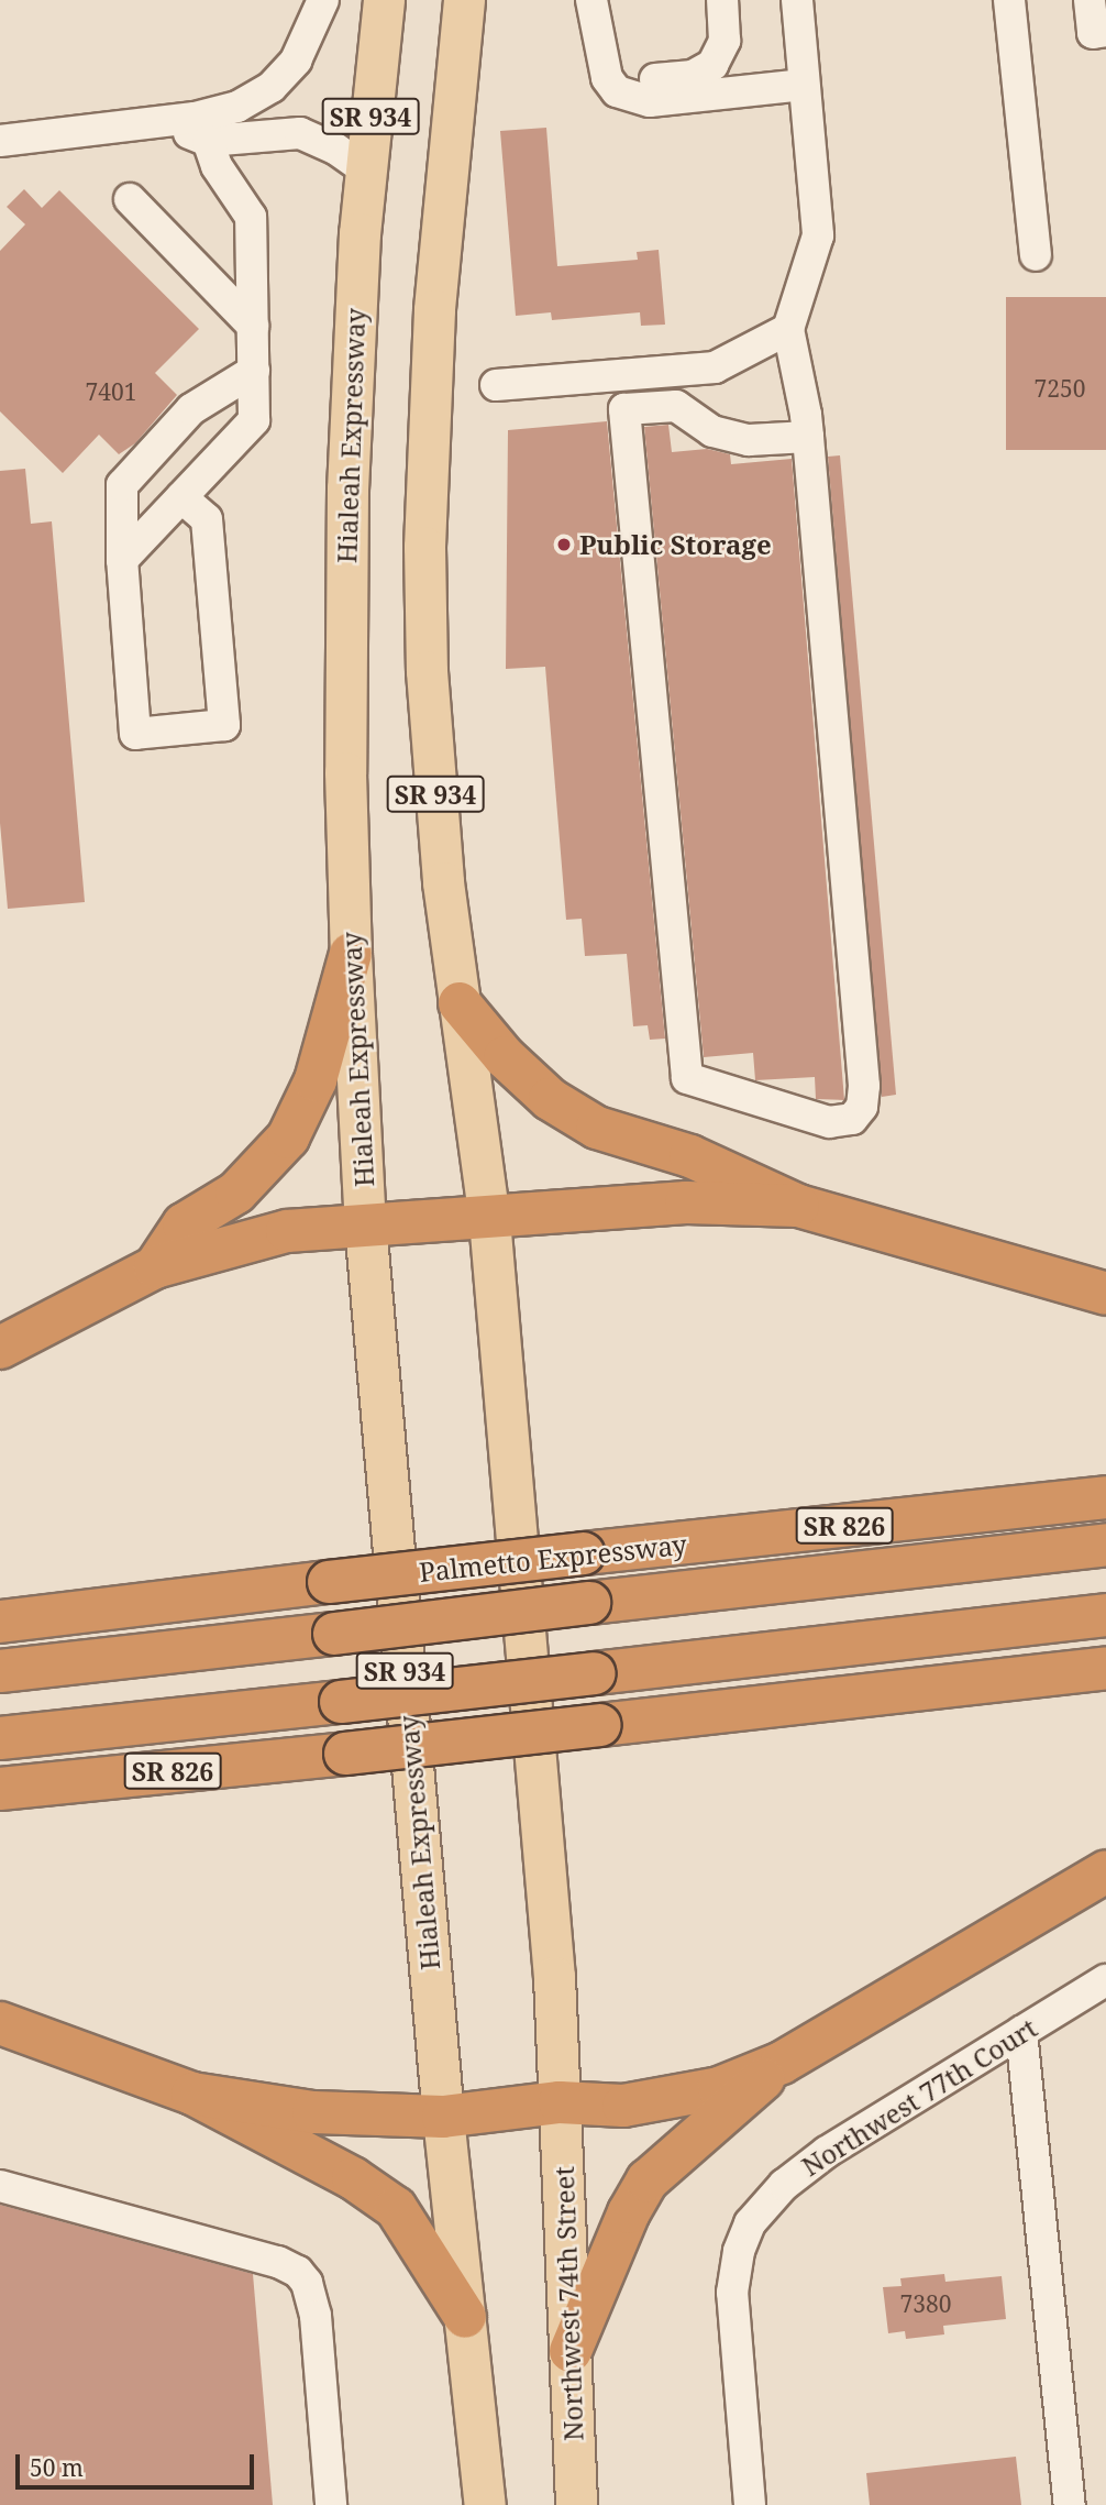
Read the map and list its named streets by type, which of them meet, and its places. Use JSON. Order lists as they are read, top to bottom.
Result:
{
  "streets": {
    "highway": ["SR 826", "Palmetto Expressway"],
    "main road": ["SR 934", "Hialeah Expressway", "Northwest 74th Street"],
    "street": ["Northwest 77th Court"]
  },
  "crossings": [
    ["SR 934", "Hialeah Expressway"],
    ["SR 934", "Northwest 74th Street"]
  ],
  "places": ["Public Storage"],
  "house_numbers": ["7250", "7401", "7380"],
  "scale_bar": "50 m"
}
